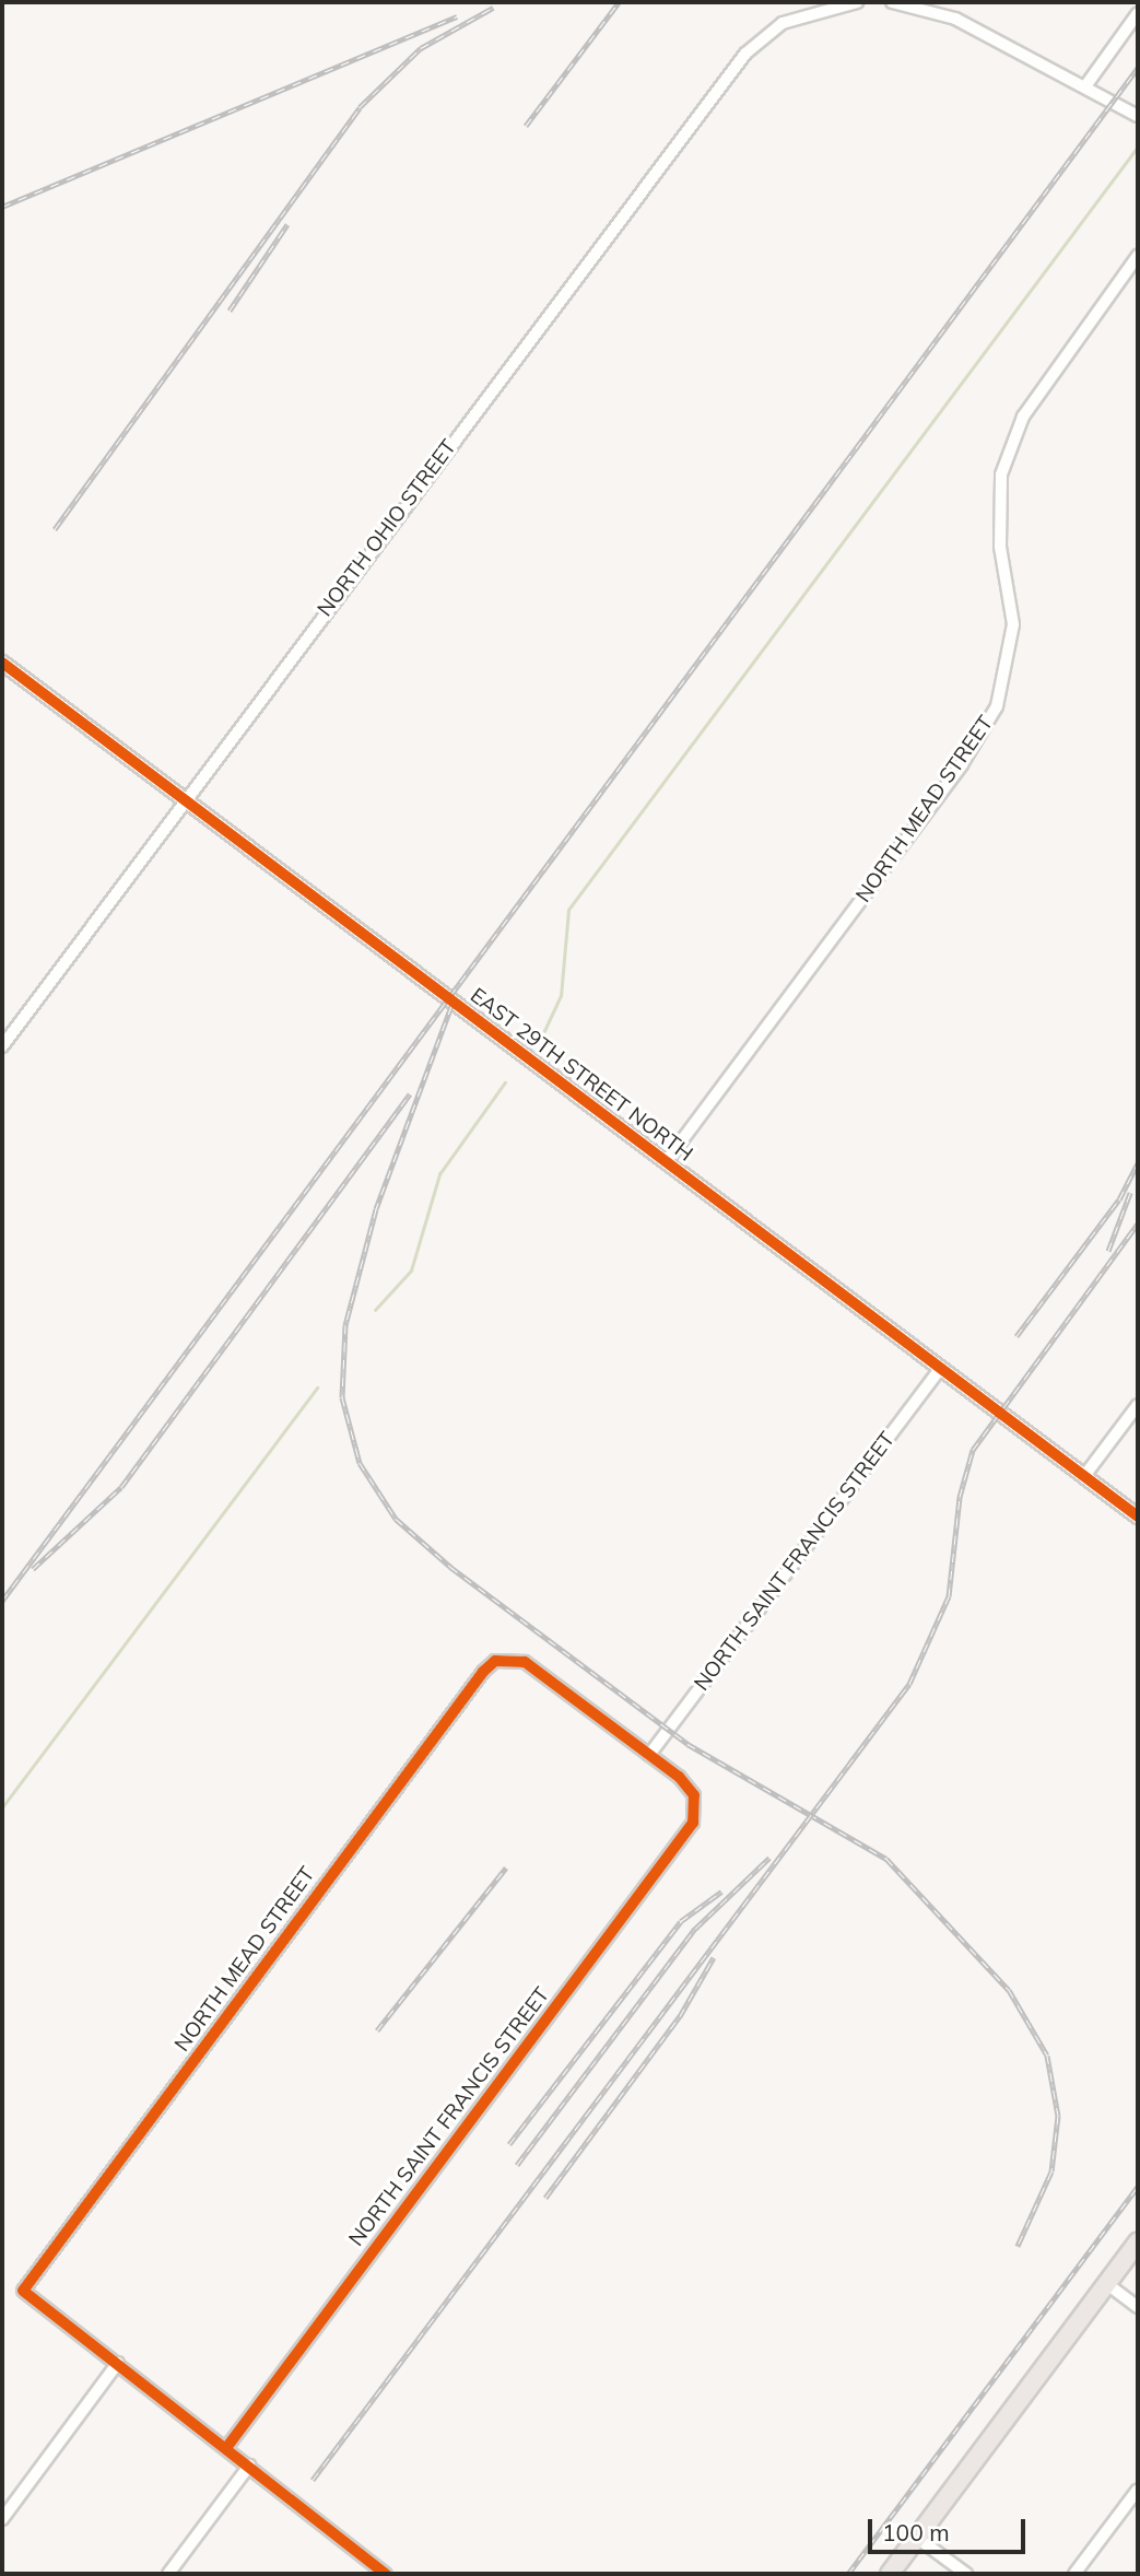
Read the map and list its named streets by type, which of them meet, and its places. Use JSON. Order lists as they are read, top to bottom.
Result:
{
  "streets": {
    "street": [
      "NORTH OHIO STREET",
      "NORTH MEAD STREET",
      "EAST 29TH STREET NORTH",
      "NORTH SAINT FRANCIS STREET"
    ]
  },
  "crossings": [
    ["NORTH OHIO STREET", "EAST 29TH STREET NORTH"],
    ["NORTH MEAD STREET", "EAST 29TH STREET NORTH"],
    ["NORTH MEAD STREET", "NORTH SAINT FRANCIS STREET"],
    ["EAST 29TH STREET NORTH", "NORTH SAINT FRANCIS STREET"]
  ],
  "scale_bar": "100 m"
}
